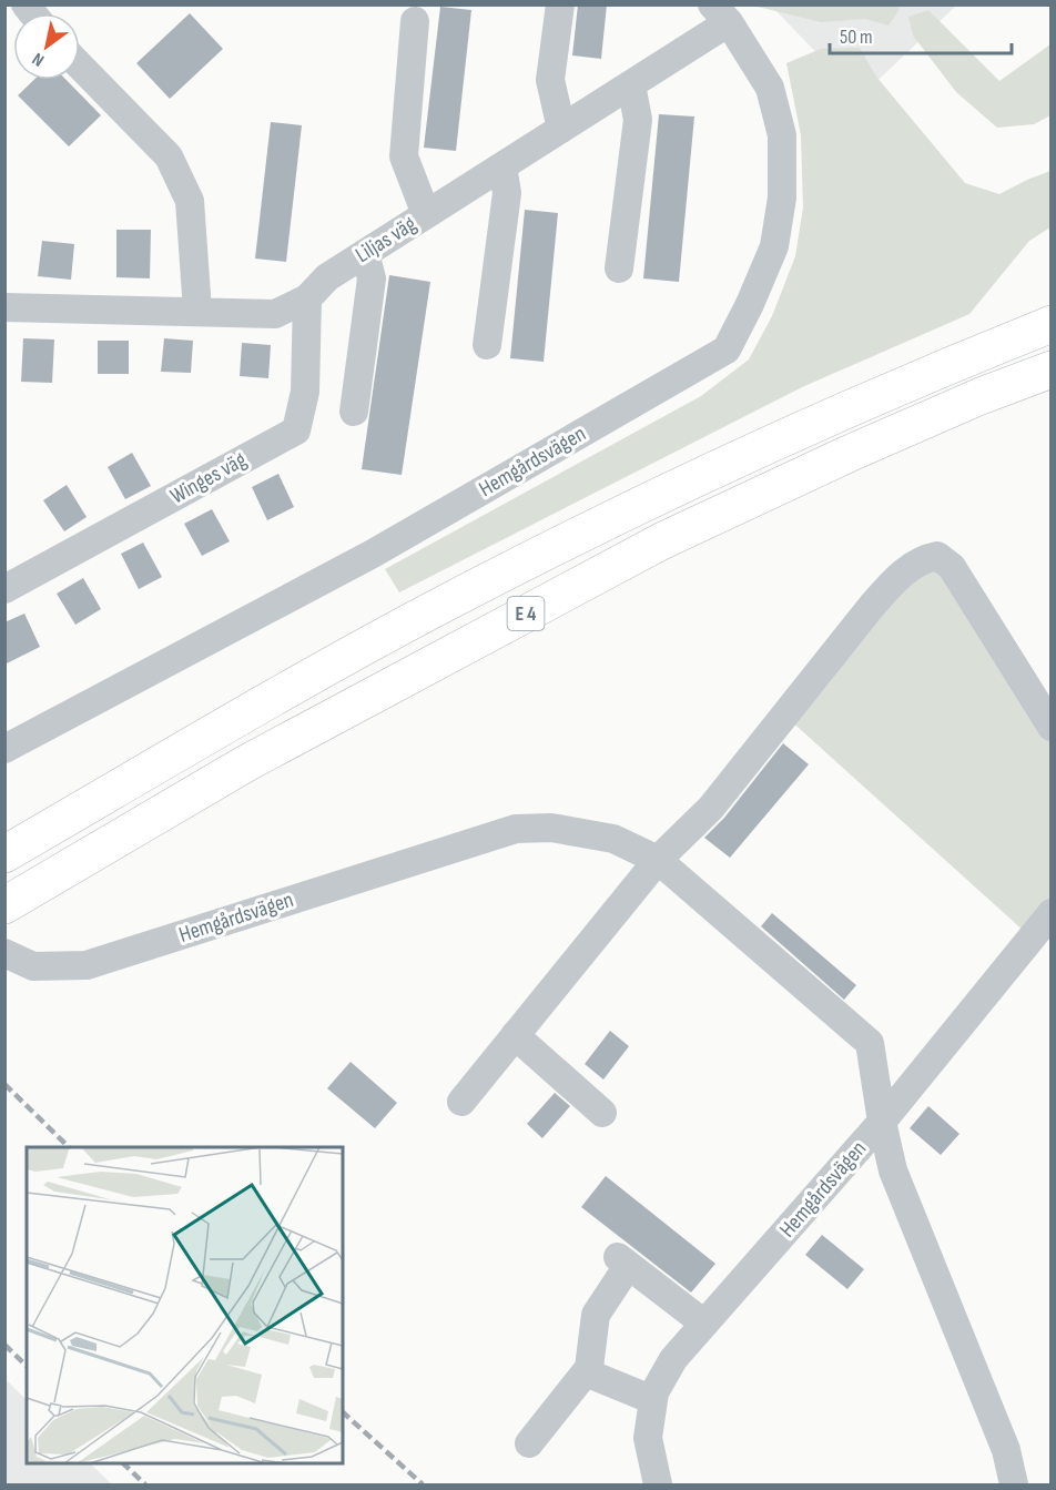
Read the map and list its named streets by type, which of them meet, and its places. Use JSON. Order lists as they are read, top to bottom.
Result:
{
  "streets": {
    "highway": ["E 4"],
    "street": ["Liljas väg", "Hemgårdsvägen", "Winges väg"]
  },
  "crossings": [
    ["Liljas väg", "Hemgårdsvägen"],
    ["Liljas väg", "Winges väg"]
  ],
  "scale_bar": "50 m",
  "north": "bottom left"
}
